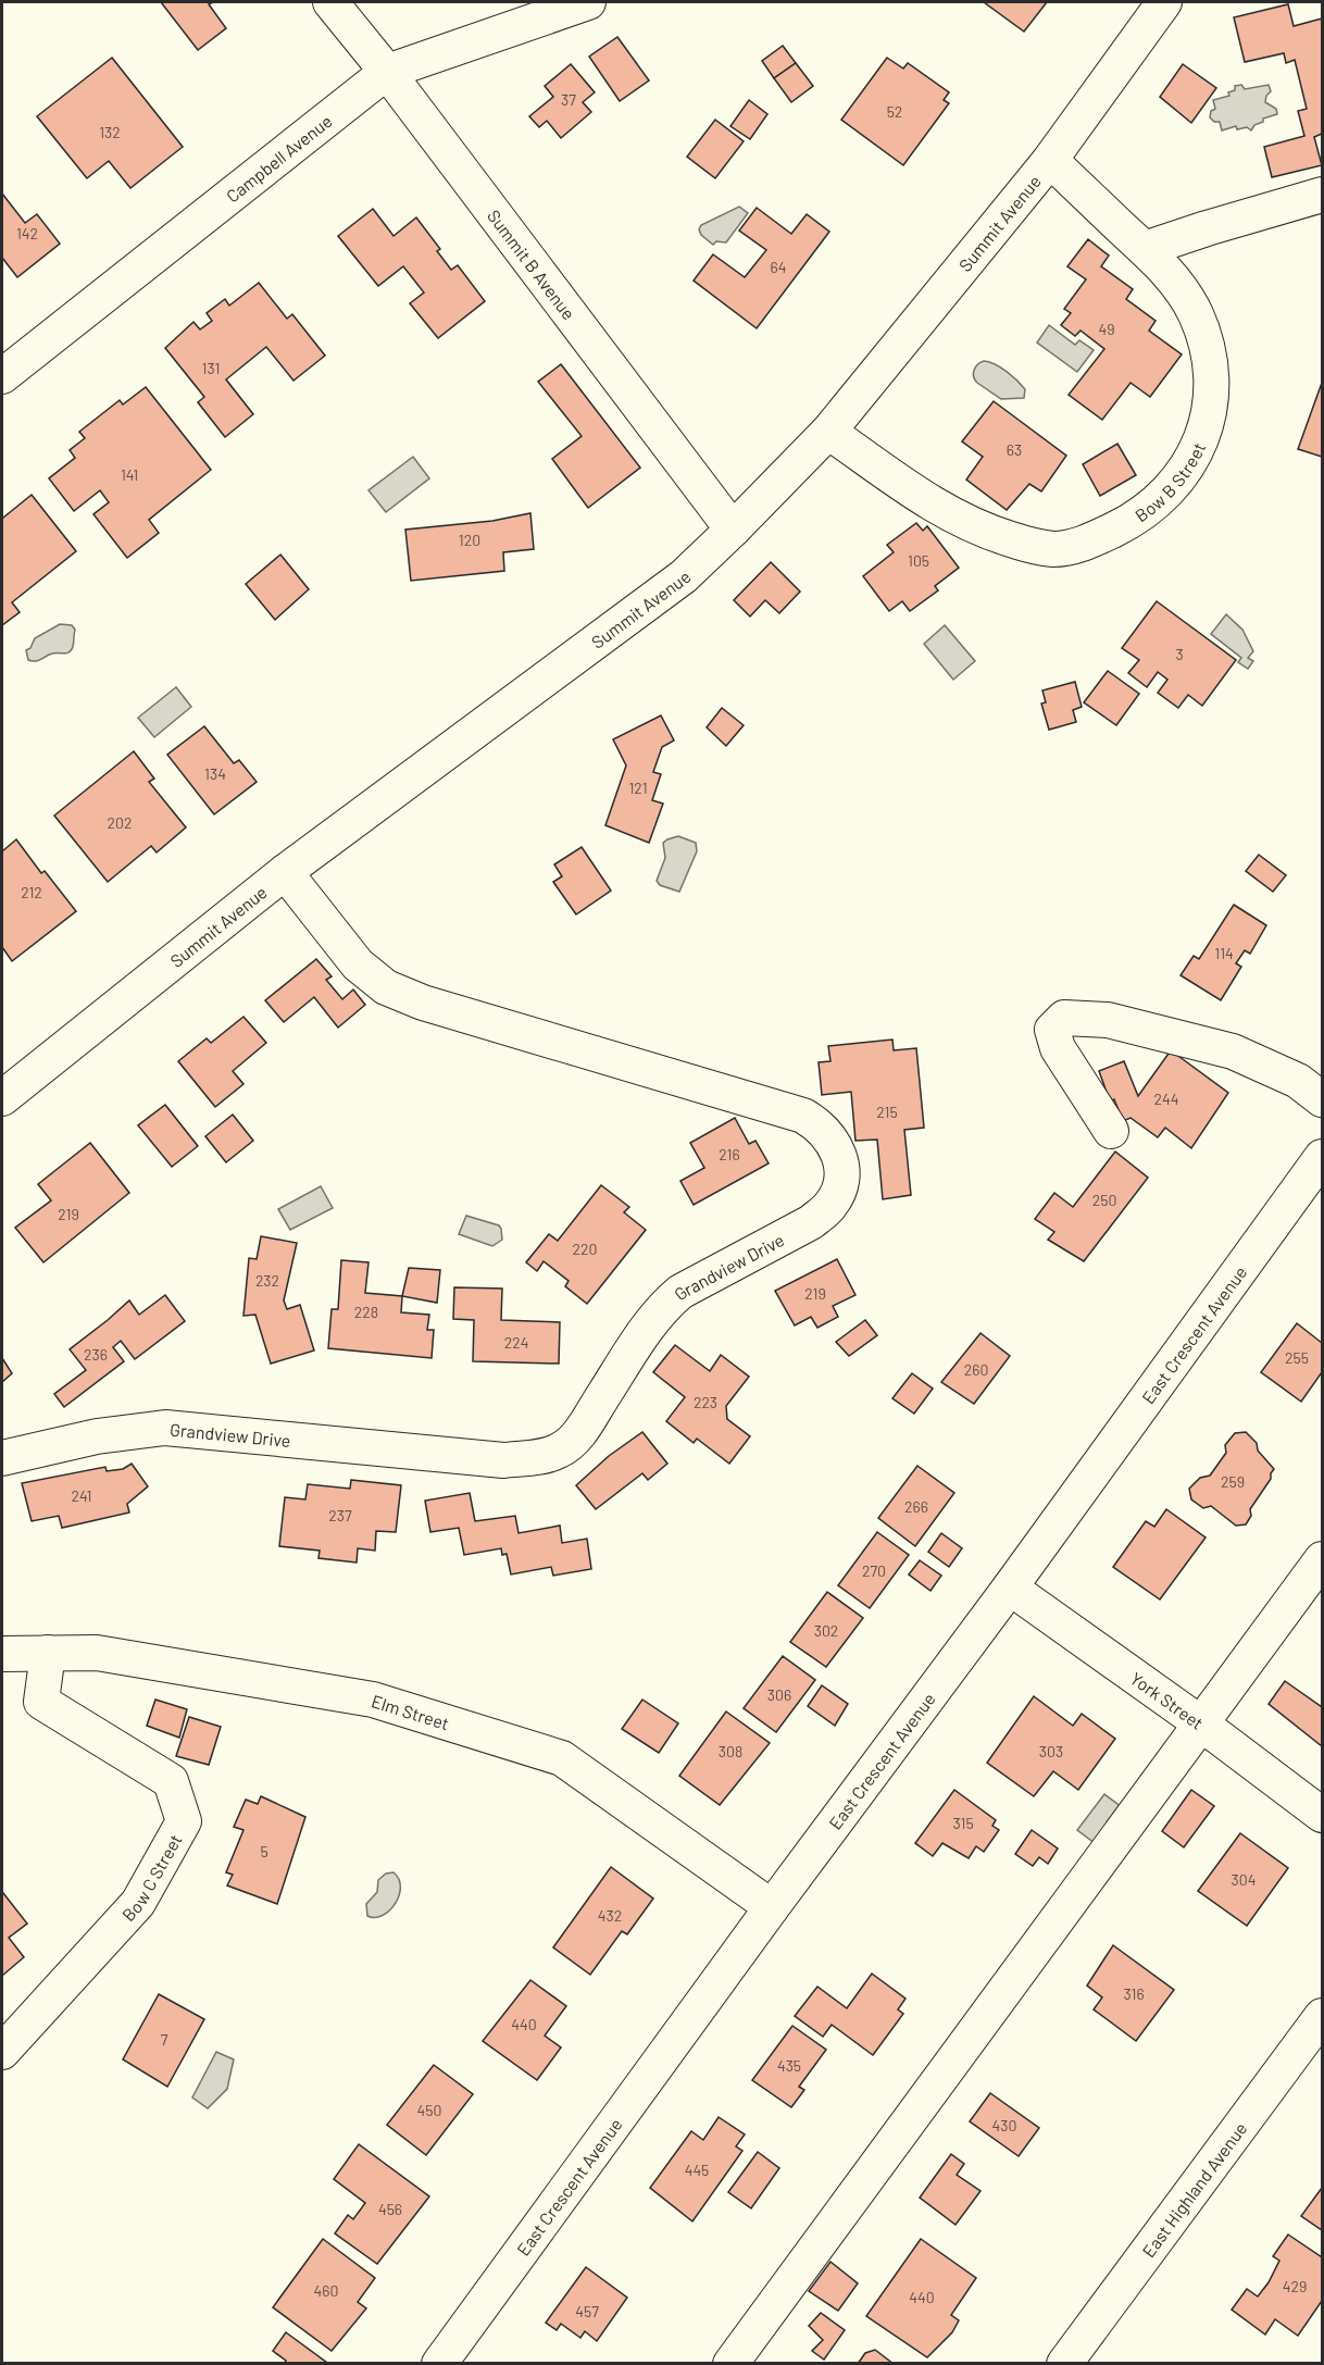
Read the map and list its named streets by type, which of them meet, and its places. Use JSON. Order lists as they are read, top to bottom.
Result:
{
  "streets": {
    "street": [
      "Campbell Avenue",
      "Summit Avenue",
      "Summit B Avenue",
      "Bow B Street",
      "Grandview Drive",
      "East Crescent Avenue",
      "York Street",
      "Elm Street",
      "Bow C Street",
      "East Highland Avenue"
    ]
  },
  "crossings": [
    ["Campbell Avenue", "Summit B Avenue"],
    ["Summit Avenue", "Summit B Avenue"],
    ["Summit Avenue", "Bow B Street"],
    ["Summit Avenue", "Grandview Drive"],
    ["East Crescent Avenue", "York Street"],
    ["East Crescent Avenue", "Elm Street"],
    ["Elm Street", "Bow C Street"]
  ],
  "house_numbers": [
    "37",
    "52",
    "132",
    "142",
    "64",
    "49",
    "131",
    "63",
    "141",
    "120",
    "105",
    "3",
    "134",
    "121",
    "202",
    "212",
    "114",
    "244",
    "215",
    "216",
    "250",
    "219",
    "220",
    "232",
    "219",
    "228",
    "224",
    "236",
    "255",
    "260",
    "223",
    "259",
    "241",
    "266",
    "237",
    "270",
    "302",
    "306",
    "308",
    "303",
    "315",
    "5",
    "304",
    "432",
    "316",
    "440",
    "7",
    "435",
    "450",
    "430",
    "445",
    "456",
    "429",
    "460",
    "440",
    "457"
  ]
}
